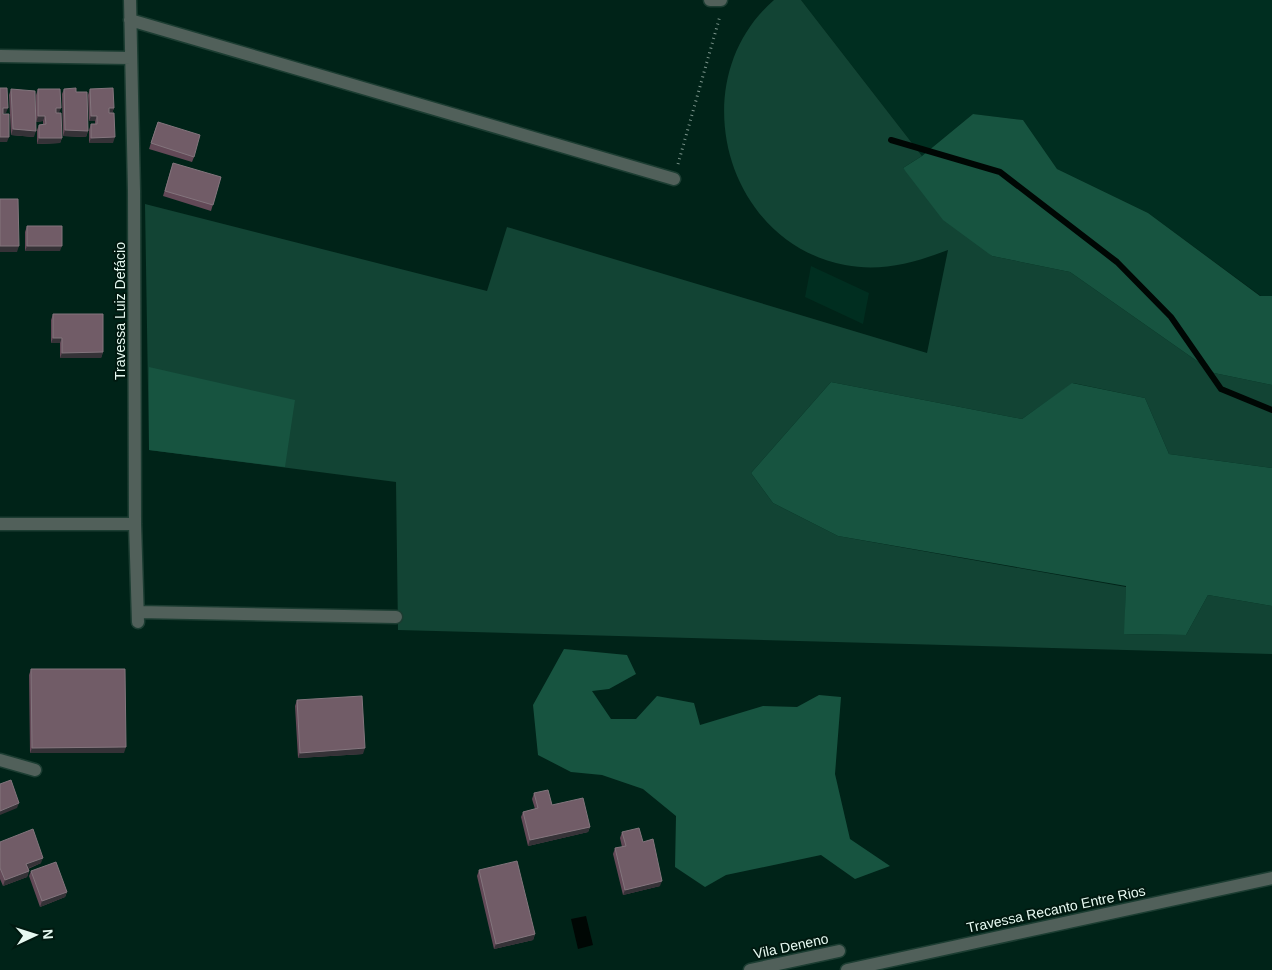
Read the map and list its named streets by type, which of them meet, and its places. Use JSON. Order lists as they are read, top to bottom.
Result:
{
  "streets": {
    "street": ["Travessa Luiz Defácio", "Travessa Recanto Entre Rios", "Vila Deneno"]
  },
  "north": "right"
}
